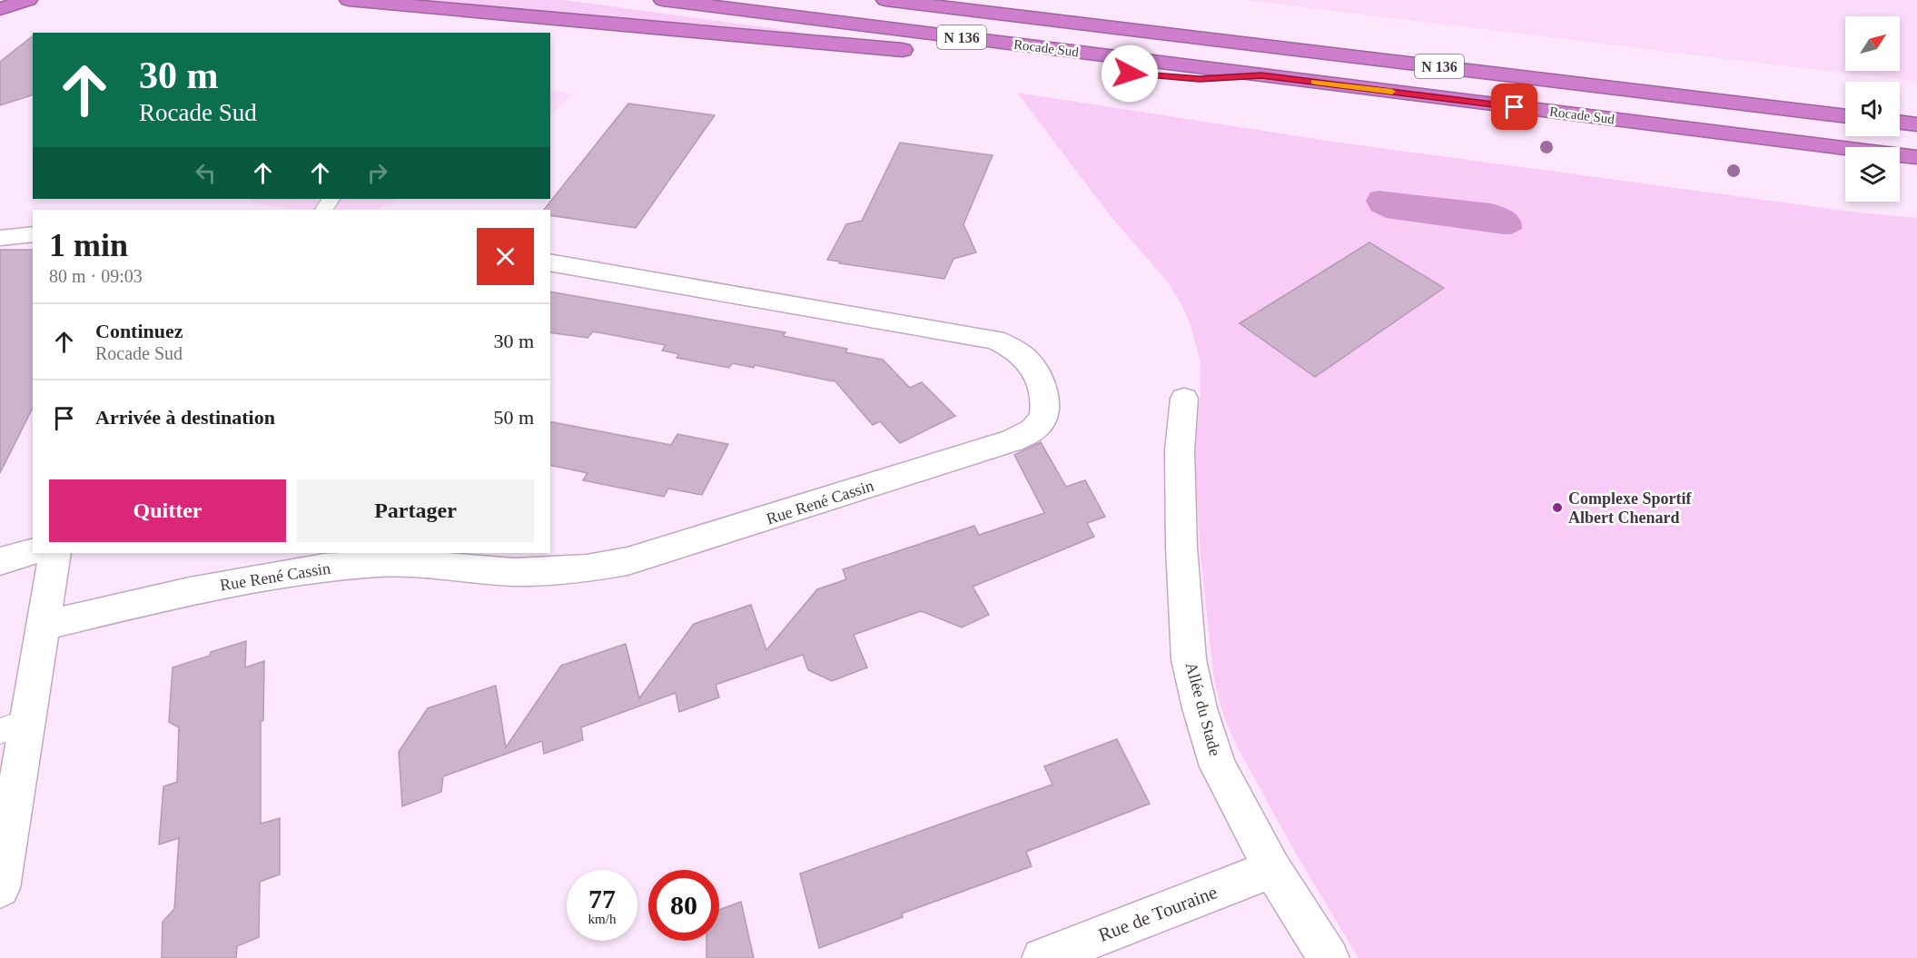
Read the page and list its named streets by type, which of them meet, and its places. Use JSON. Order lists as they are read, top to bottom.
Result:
{
  "streets": {
    "highway": ["N 136", "Rocade Sud"],
    "street": ["Rue René Cassin", "Allée du Stade", "Rue de Touraine"]
  },
  "crossings": [
    ["Allée du Stade", "Rue de Touraine"]
  ],
  "places": ["Complexe Sportif Albert Chenard"],
  "north": "top right",
  "page": {
    "turn": ["30 m", "Rocade Sud"],
    "heading": ["1 min", "80 m · 09:03"],
    "list": [
      {
        "name": "Continuez",
        "note": "Rocade Sud",
        "value": "30 m"
      },
      {
        "name": "Arrivée à destination",
        "value": "50 m"
      }
    ],
    "buttons": ["Quitter", "Partager"],
    "speed": "77 km/h",
    "limit": "80"
  }
}
